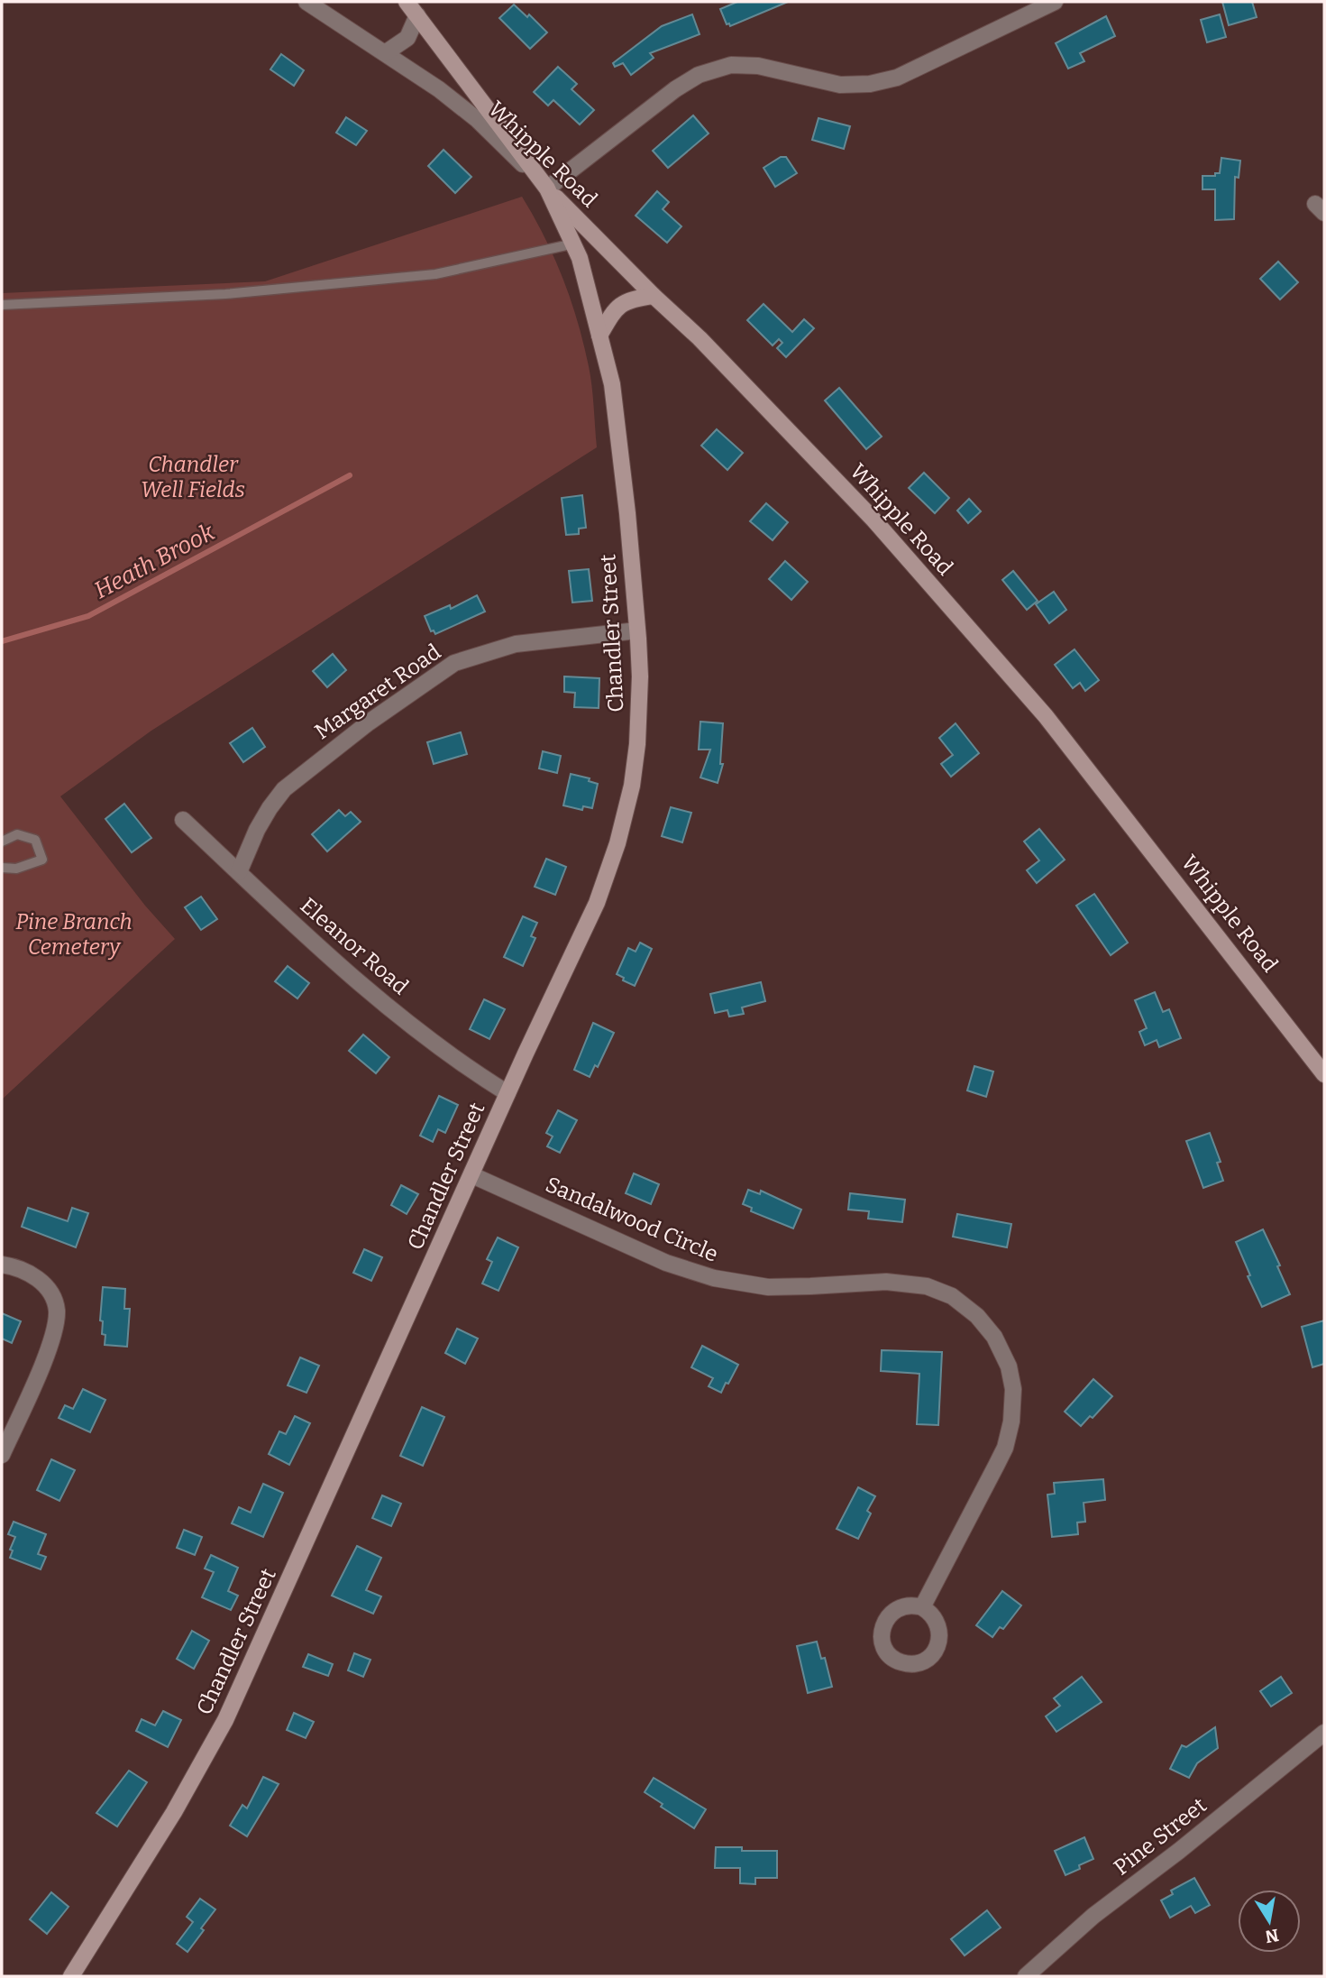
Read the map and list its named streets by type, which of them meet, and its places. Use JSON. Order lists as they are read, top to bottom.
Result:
{
  "streets": {
    "main road": ["Whipple Road", "Chandler Street"],
    "street": [
      "Margaret Road",
      "Eleanor Road",
      "Sandalwood Circle",
      "Pine Street"
    ]
  },
  "crossings": [
    ["Whipple Road", "Chandler Street"],
    ["Chandler Street", "Margaret Road"],
    ["Chandler Street", "Eleanor Road"],
    ["Chandler Street", "Sandalwood Circle"],
    ["Margaret Road", "Eleanor Road"]
  ],
  "water": ["Heath Brook"],
  "parks": ["Chandler Well Fields", "Pine Branch Cemetery"],
  "north": "bottom"
}
